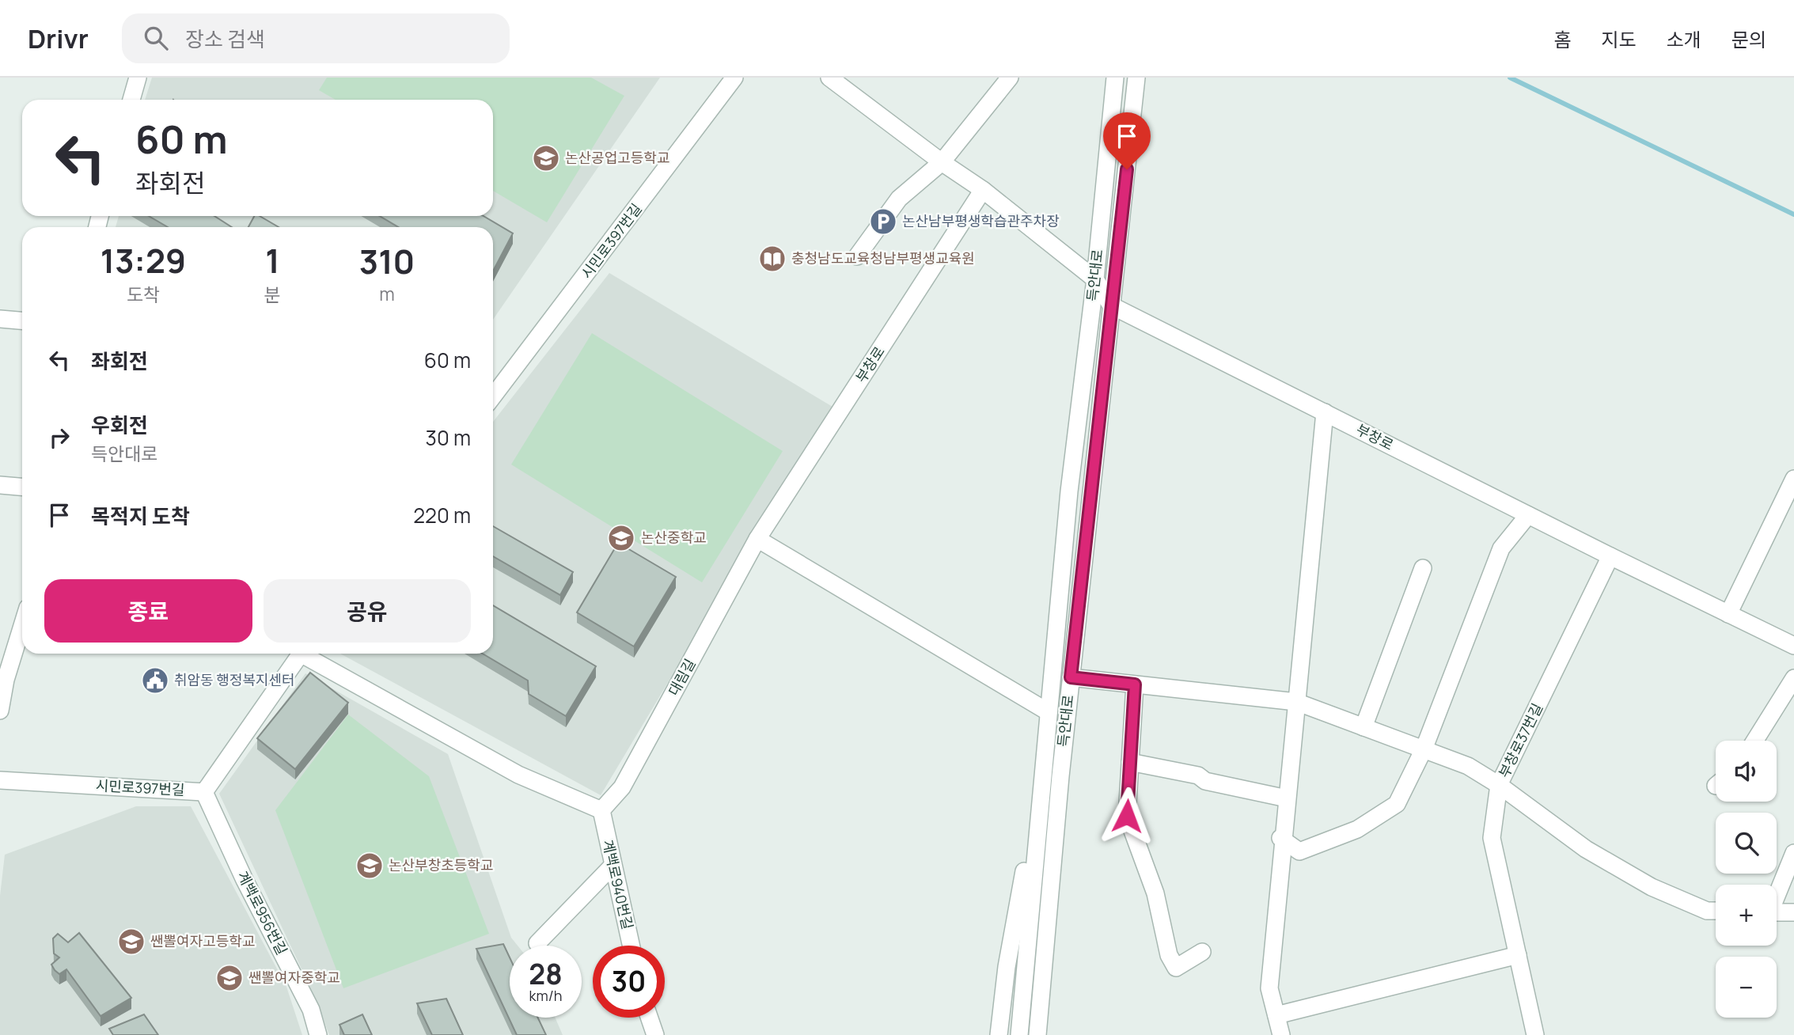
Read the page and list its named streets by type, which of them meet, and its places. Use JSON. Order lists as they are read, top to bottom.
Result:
{
  "streets": {
    "street": [
      "시민로397번길",
      "득안대로",
      "부창로",
      "대림길",
      "부창로37번길",
      "계백로940번길",
      "계백로956번길"
    ]
  },
  "crossings": [
    ["시민로397번길", "계백로956번길"],
    ["득안대로", "부창로"],
    ["부창로", "대림길"],
    ["부창로", "부창로37번길"],
    ["대림길", "계백로940번길"]
  ],
  "places": {
    "school or university": [
      "논산공업고등학교",
      "논산중학교",
      "논산부창초등학교",
      "쌘뽈여자고등학교",
      "쌘뽈여자중학교"
    ],
    "parking": ["논산남부평생학습관주차장"],
    "library": ["충청남도교육청남부평생교육원"],
    "public building": ["취암동 행정복지센터"]
  },
  "page": {
    "header": "Drivr",
    "search": "장소 검색",
    "nav": [
      "홈",
      "지도",
      "소개",
      "문의"
    ],
    "turn": ["60 m", "좌회전"],
    "eta": [
      "13:29",
      "도착",
      "1",
      "분",
      "310",
      "m"
    ],
    "list": [
      {
        "name": "좌회전",
        "value": "60 m"
      },
      {
        "name": "우회전",
        "note": "득안대로",
        "value": "30 m"
      },
      {
        "name": "목적지 도착",
        "value": "220 m"
      }
    ],
    "buttons": ["종료", "공유"],
    "map_buttons": ["+", "−"],
    "speed": "28 km/h",
    "limit": "30"
  }
}
